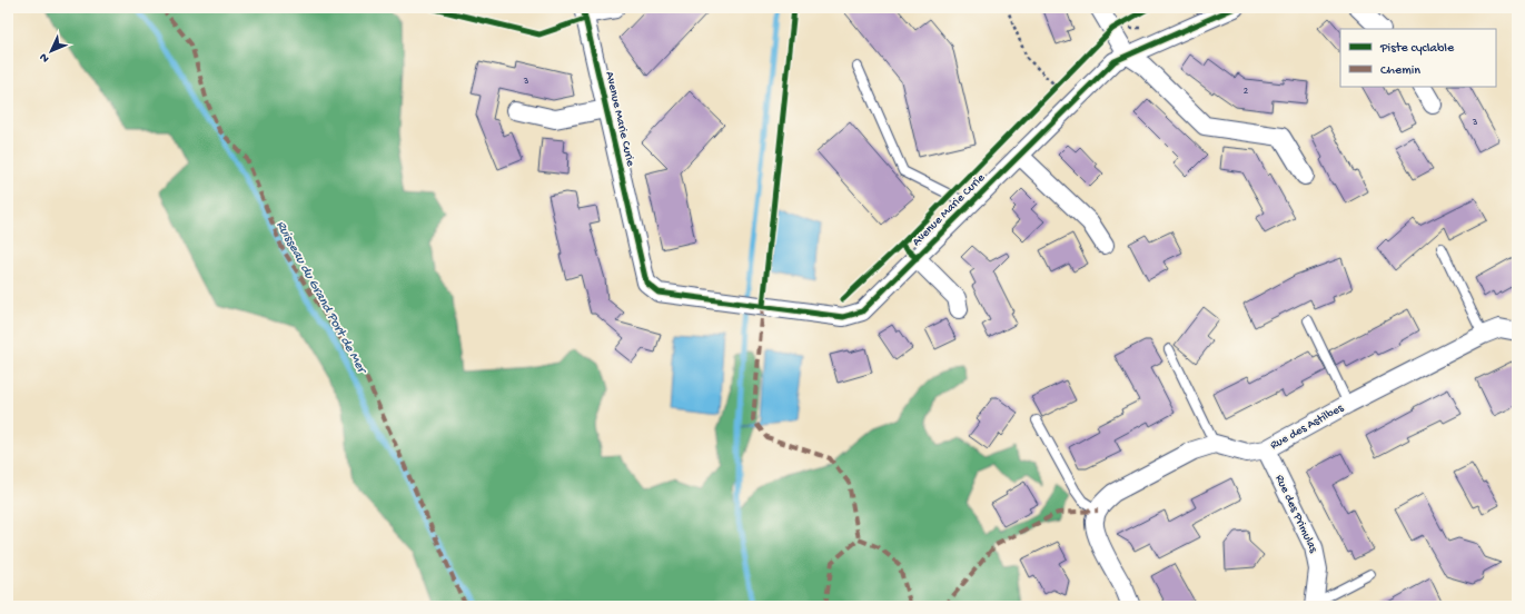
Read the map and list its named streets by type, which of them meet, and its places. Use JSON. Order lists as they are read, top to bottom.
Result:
{
  "streets": {
    "street": ["Avenue Marie Curie", "Rue des Astilbes", "Rue des Primulas"]
  },
  "crossings": [
    ["Rue des Astilbes", "Rue des Primulas"]
  ],
  "water": ["Ruisseau du Grand Port de Mer"],
  "house_numbers": ["3", "2", "3"],
  "legend": ["Piste cyclable", "Chemin"],
  "north": "bottom left"
}
